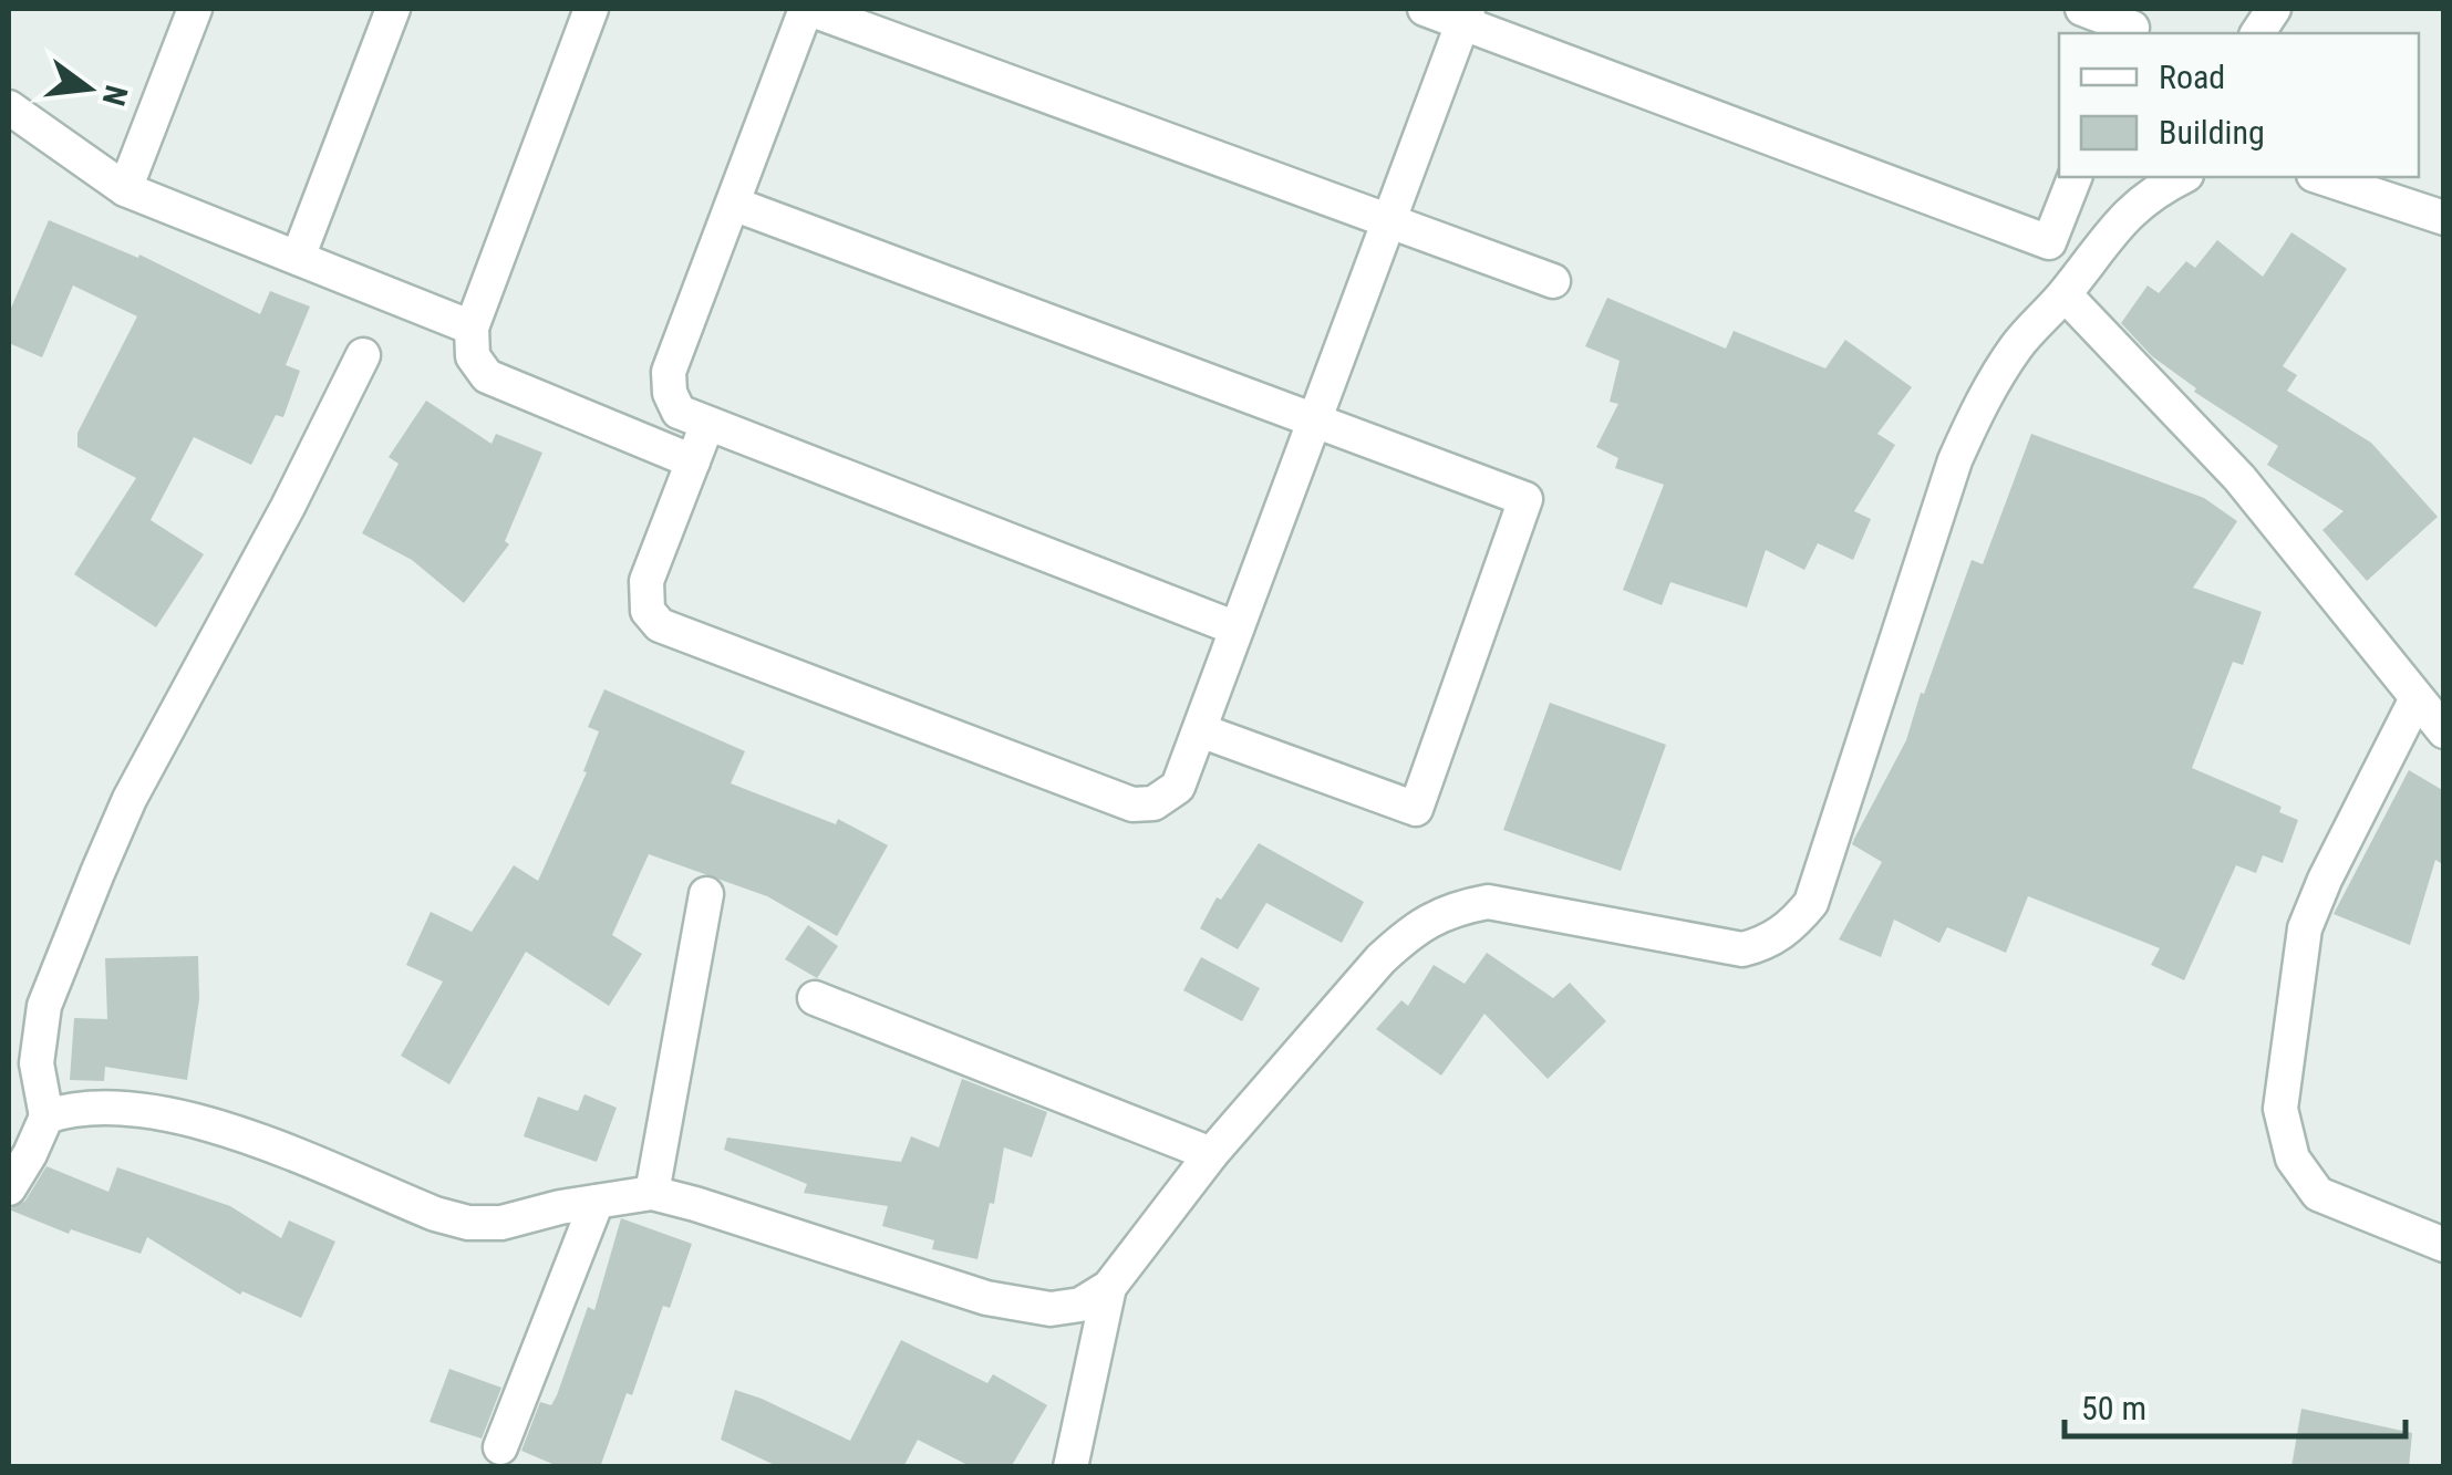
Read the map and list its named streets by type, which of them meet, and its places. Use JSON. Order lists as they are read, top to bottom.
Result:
{
  "legend": ["Road", "Building"],
  "scale_bar": "50 m",
  "north": "right"
}
